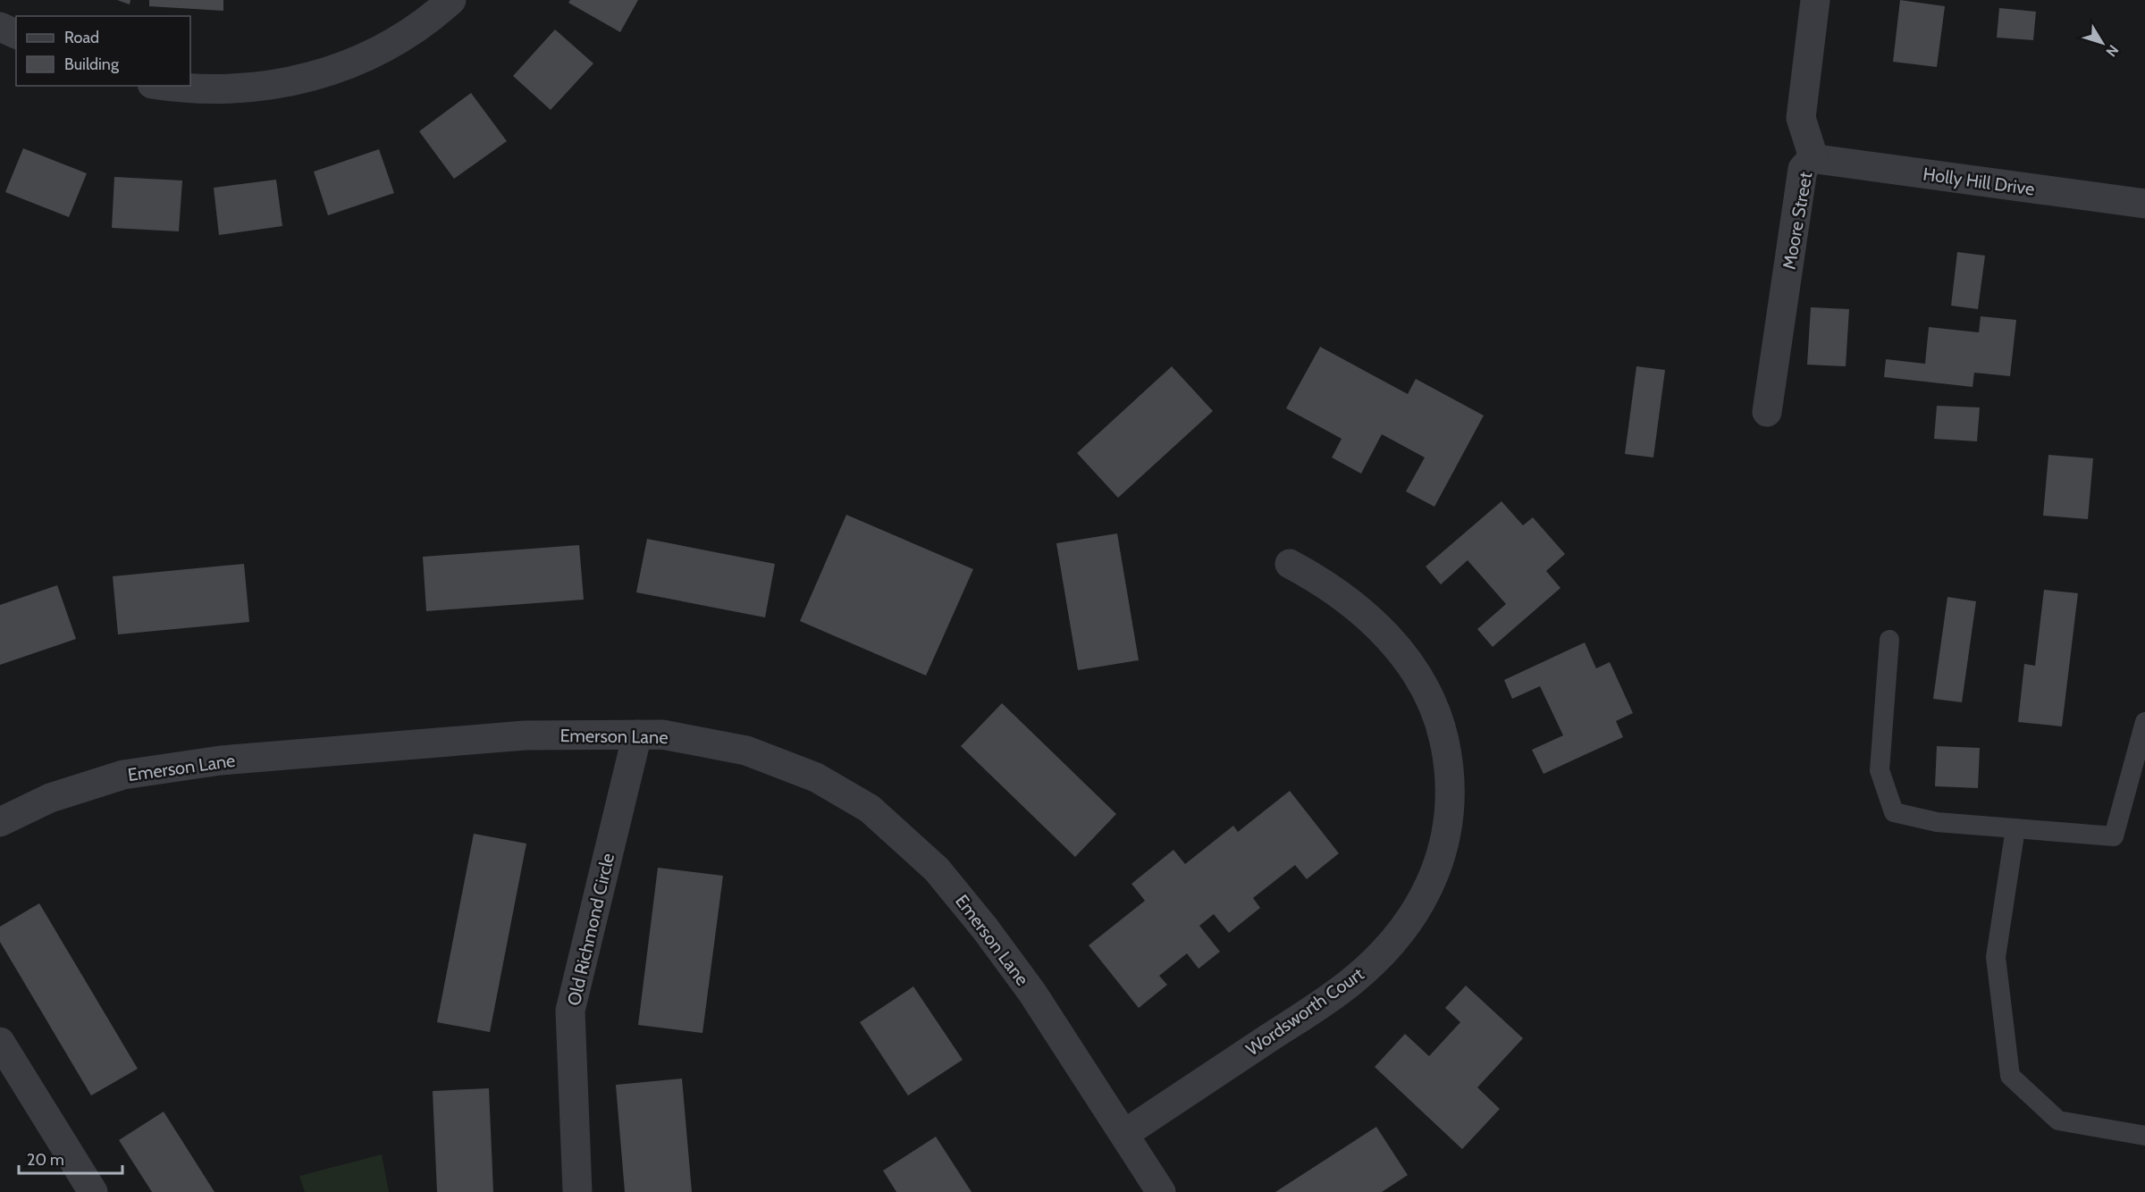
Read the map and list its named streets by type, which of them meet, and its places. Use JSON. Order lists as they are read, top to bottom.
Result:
{
  "streets": {
    "street": [
      "Holly Hill Drive",
      "Moore Street",
      "Emerson Lane",
      "Old Richmond Circle",
      "Wordsworth Court"
    ]
  },
  "crossings": [
    ["Holly Hill Drive", "Moore Street"],
    ["Emerson Lane", "Old Richmond Circle"],
    ["Emerson Lane", "Wordsworth Court"]
  ],
  "legend": ["Road", "Building"],
  "scale_bar": "20 m",
  "north": "bottom right"
}
